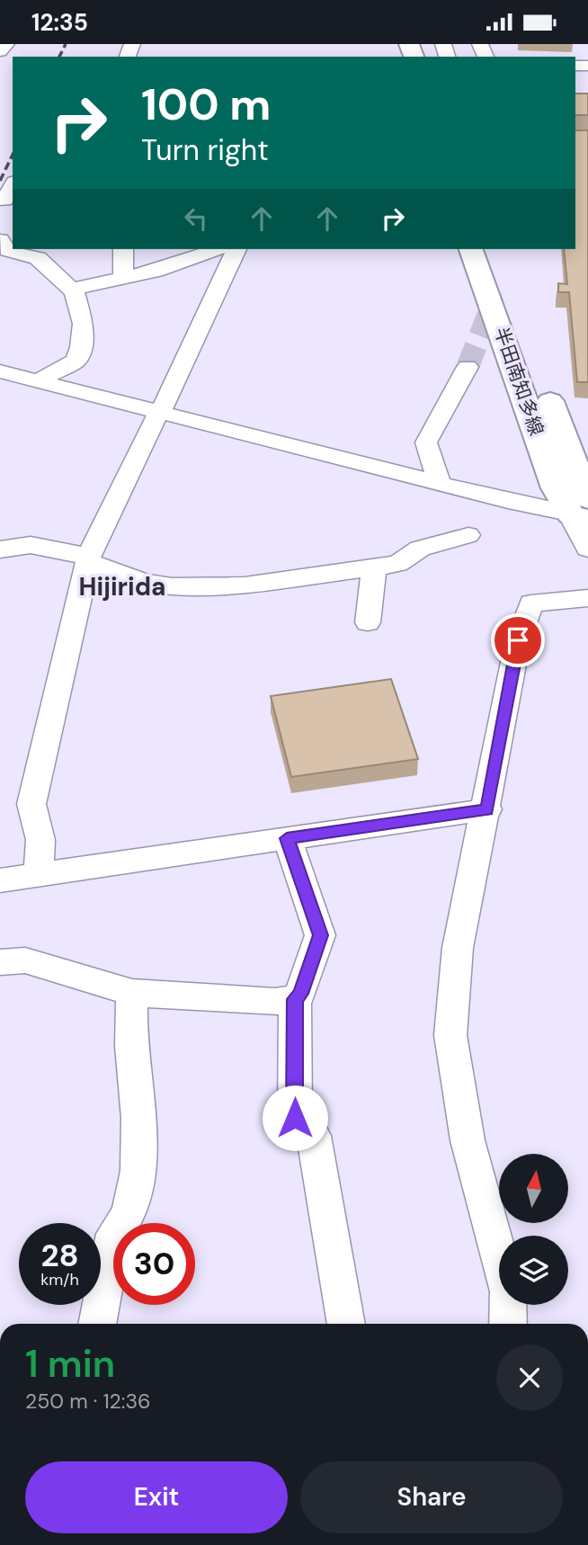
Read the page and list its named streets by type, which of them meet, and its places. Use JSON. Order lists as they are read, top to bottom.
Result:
{
  "streets": {
    "main road": ["半田南知多線"]
  },
  "districts": ["Hijirida"],
  "north": "top",
  "page": {
    "status": "12:35",
    "turn": ["100 m", "Turn right"],
    "speed": "28 km/h",
    "limit": "30",
    "heading": ["1 min", "250 m · 12:36"],
    "buttons": ["Exit", "Share"]
  }
}
